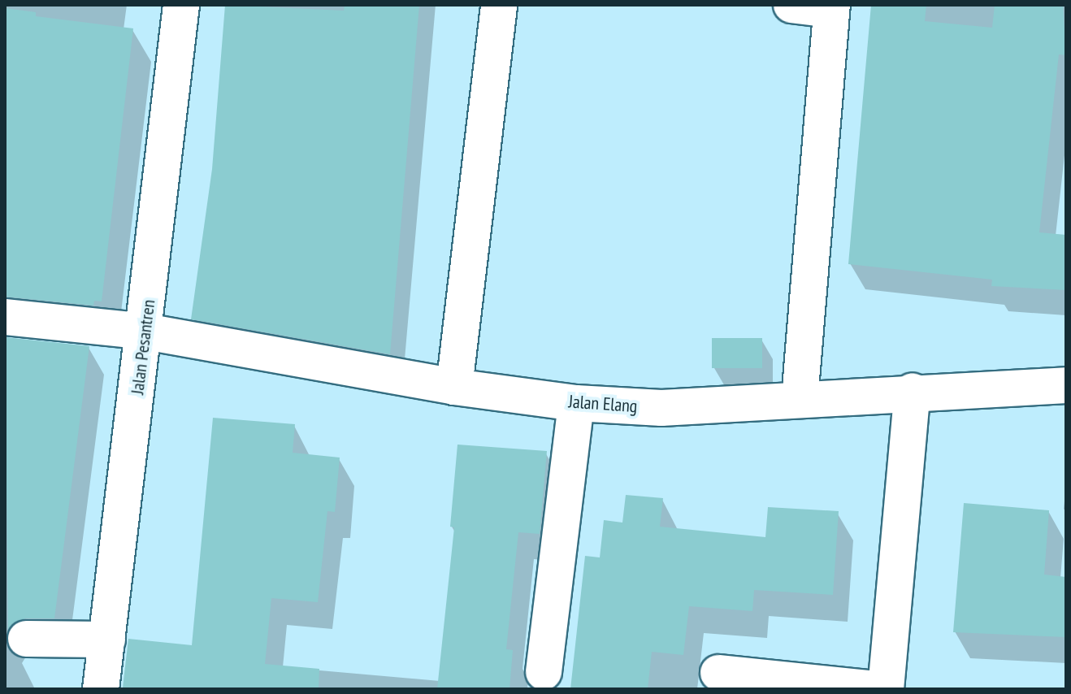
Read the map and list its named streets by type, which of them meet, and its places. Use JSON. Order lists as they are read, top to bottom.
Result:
{
  "streets": {
    "street": ["Jalan Pesantren", "Jalan Elang"]
  },
  "crossings": [
    ["Jalan Pesantren", "Jalan Elang"]
  ]
}
